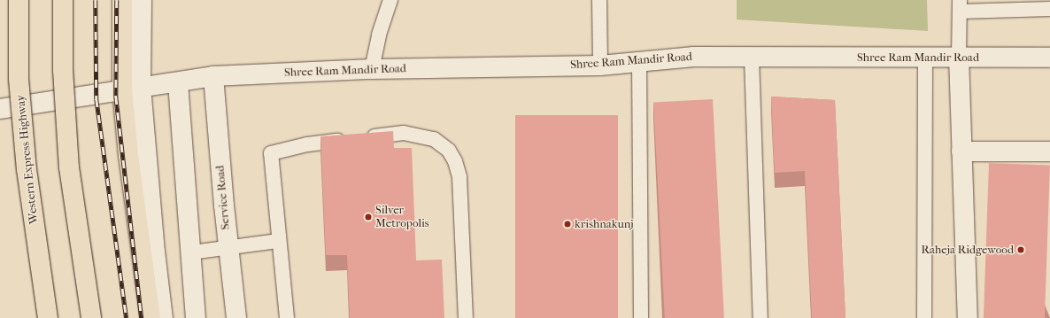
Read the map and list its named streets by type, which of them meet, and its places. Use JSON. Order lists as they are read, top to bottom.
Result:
{
  "streets": {
    "highway": ["Western Express Highway"],
    "street": ["Shree Ram Mandir Road", "Service Road"]
  },
  "crossings": [
    ["Shree Ram Mandir Road", "Service Road"]
  ],
  "places": ["Silver Metropolis", "krishnakunj", "Raheja Ridgewood"]
}
